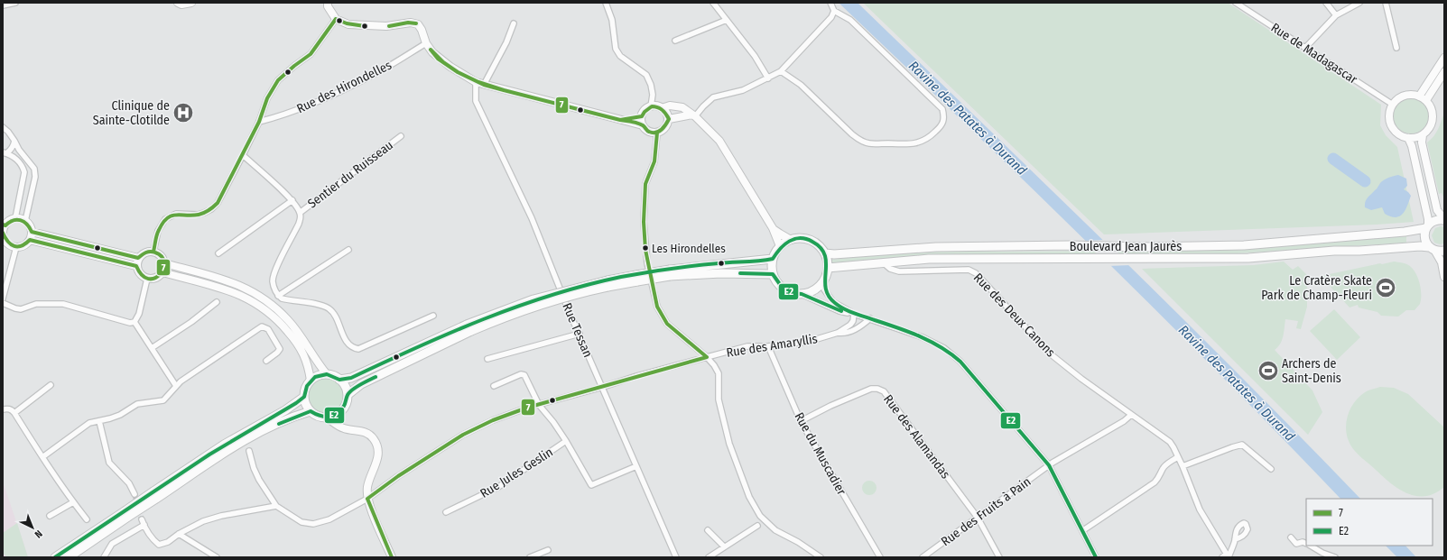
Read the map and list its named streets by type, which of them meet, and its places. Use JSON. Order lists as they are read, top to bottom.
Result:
{
  "streets": {
    "main road": ["Boulevard Jean Jaurès"],
    "street": [
      "Rue de Madagascar",
      "Rue des Hirondelles",
      "Sentier du Ruisseau",
      "Rue des Deux Canons",
      "Rue Tessan",
      "Rue des Amaryllis",
      "Rue des Alamandas",
      "Rue du Muscadier",
      "Rue Jules Geslin",
      "Rue des Fruits à Pain"
    ]
  },
  "crossings": [
    ["Boulevard Jean Jaurès", "Rue des Deux Canons"],
    ["Rue Tessan", "Rue des Amaryllis"],
    ["Rue des Amaryllis", "Rue du Muscadier"],
    ["Rue des Alamandas", "Rue du Muscadier"],
    ["Rue des Alamandas", "Rue des Fruits à Pain"]
  ],
  "water": ["Ravine des Patates à Durand"],
  "places": {
    "hospital": ["Clinique de Sainte-Clotilde"],
    "other": ["Les Hirondelles"],
    "sports": ["Le Cratère Skate Park de Champ-Fleuri", "Archers de Saint-Denis"]
  },
  "lines": ["transit line 7", "transit line E2"],
  "legend": ["7", "E2"],
  "north": "bottom right"
}
